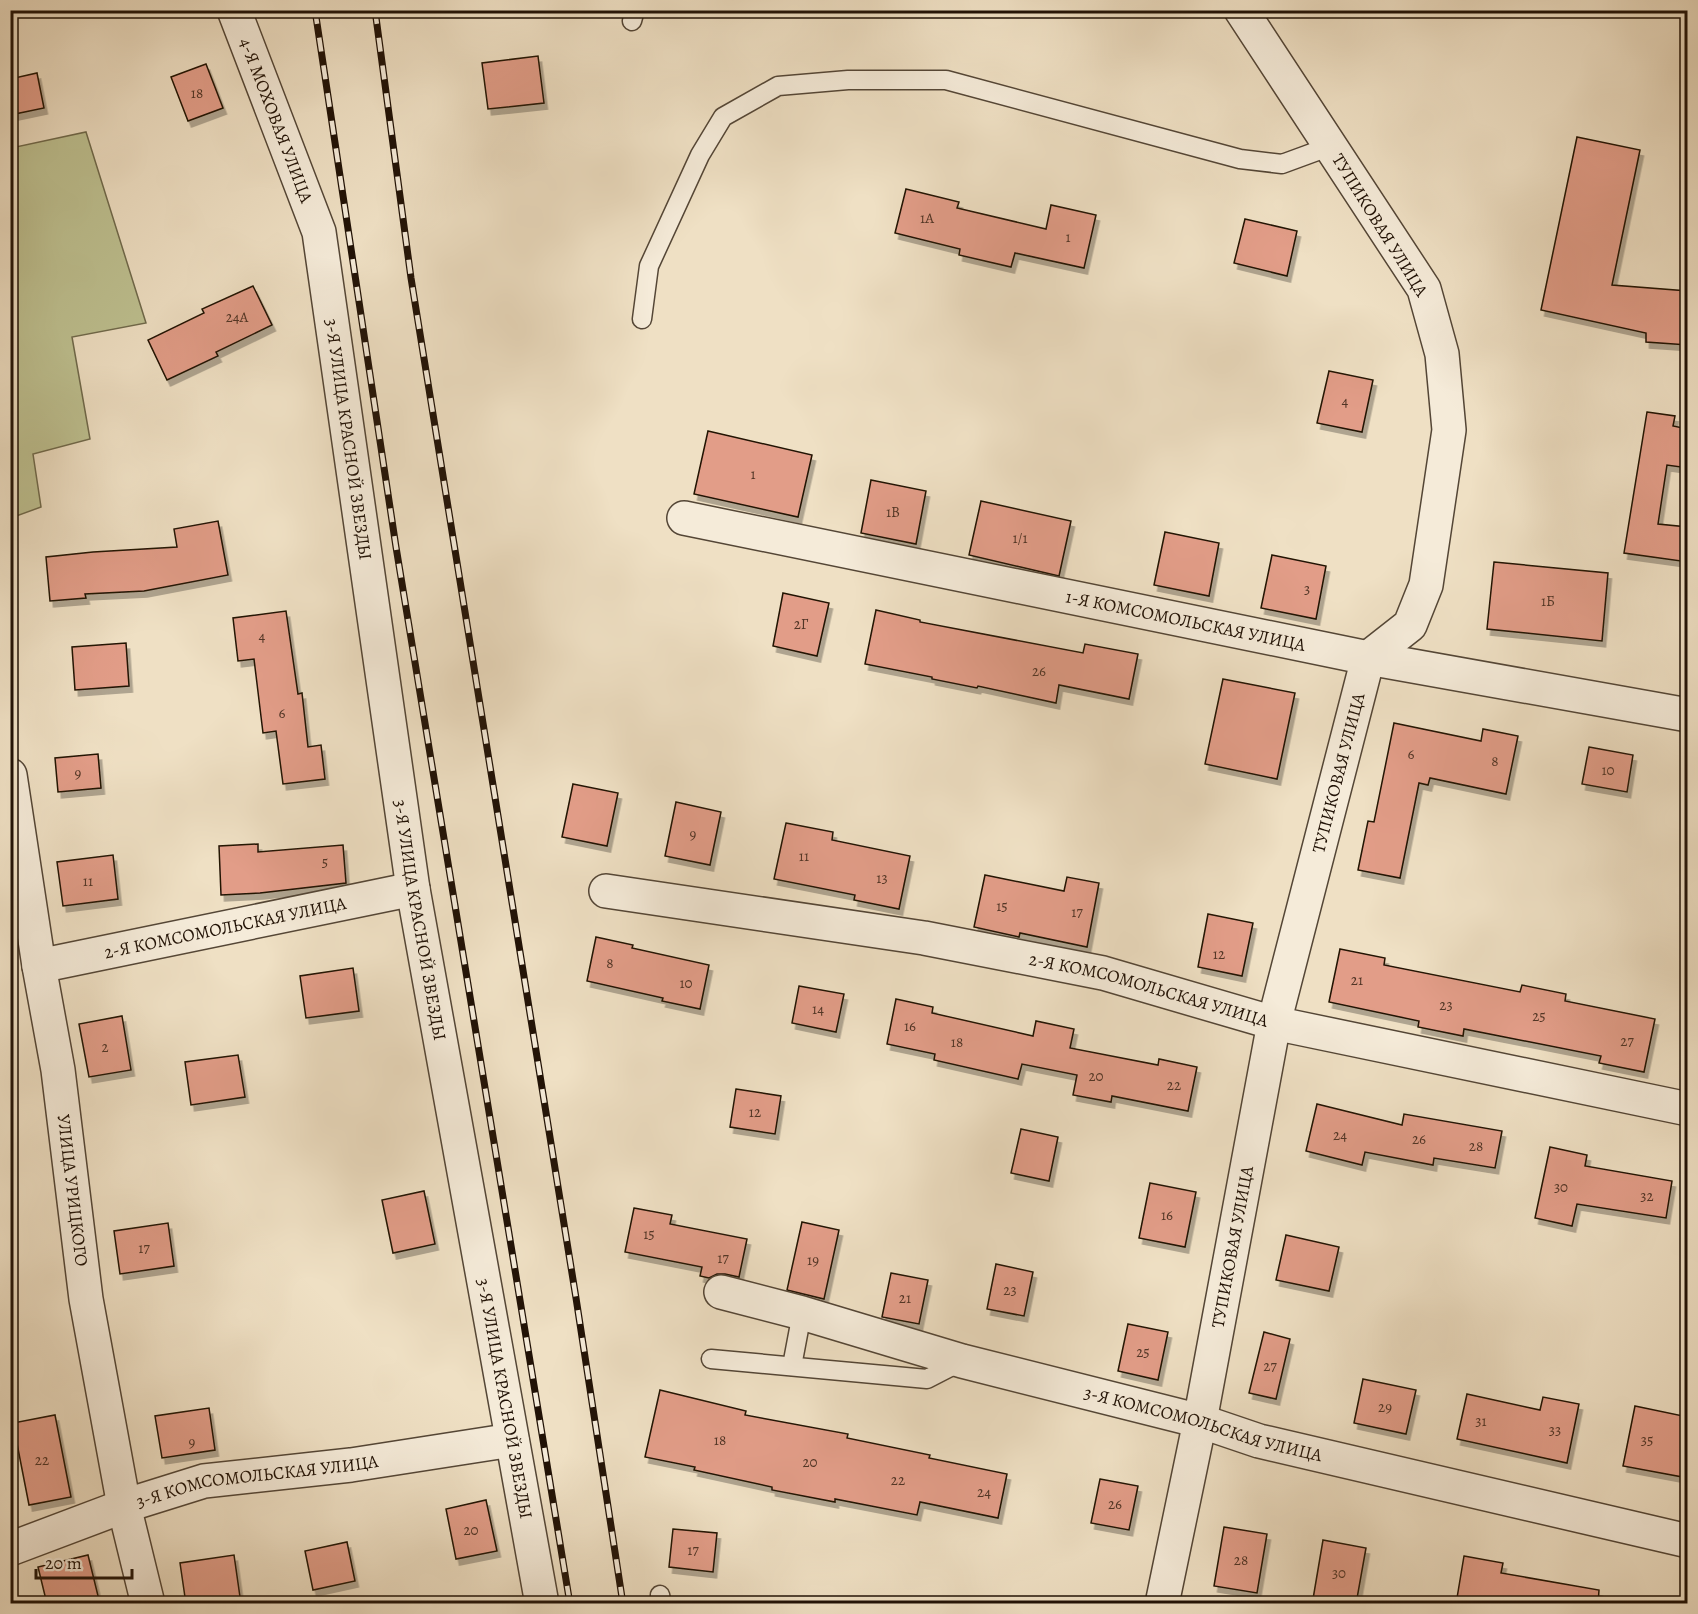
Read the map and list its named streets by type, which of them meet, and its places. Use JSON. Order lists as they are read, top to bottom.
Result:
{
  "streets": {
    "street": [
      "4-Я МОХОВАЯ УЛИЦА",
      "ТУПИКОВАЯ УЛИЦА",
      "3-Я УЛИЦА КРАСНОЙ ЗВЕЗДЫ",
      "1-Я КОМСОМОЛЬСКАЯ УЛИЦА",
      "2-Я КОМСОМОЛЬСКАЯ УЛИЦА",
      "УЛИЦА УРИЦКОГО",
      "3-Я КОМСОМОЛЬСКАЯ УЛИЦА"
    ]
  },
  "crossings": [
    ["4-Я МОХОВАЯ УЛИЦА", "3-Я УЛИЦА КРАСНОЙ ЗВЕЗДЫ"],
    ["ТУПИКОВАЯ УЛИЦА", "1-Я КОМСОМОЛЬСКАЯ УЛИЦА"],
    ["ТУПИКОВАЯ УЛИЦА", "2-Я КОМСОМОЛЬСКАЯ УЛИЦА"],
    ["ТУПИКОВАЯ УЛИЦА", "3-Я КОМСОМОЛЬСКАЯ УЛИЦА"],
    ["3-Я УЛИЦА КРАСНОЙ ЗВЕЗДЫ", "2-Я КОМСОМОЛЬСКАЯ УЛИЦА"],
    ["3-Я УЛИЦА КРАСНОЙ ЗВЕЗДЫ", "3-Я КОМСОМОЛЬСКАЯ УЛИЦА"],
    ["2-Я КОМСОМОЛЬСКАЯ УЛИЦА", "УЛИЦА УРИЦКОГО"],
    ["УЛИЦА УРИЦКОГО", "3-Я КОМСОМОЛЬСКАЯ УЛИЦА"]
  ],
  "house_numbers": [
    "18",
    "1А",
    "1",
    "24А",
    "4",
    "1",
    "1В",
    "1/1",
    "3",
    "1Б",
    "2Г",
    "4",
    "26",
    "6",
    "6",
    "8",
    "10",
    "9",
    "9",
    "11",
    "5",
    "13",
    "11",
    "15",
    "17",
    "12",
    "8",
    "21",
    "10",
    "23",
    "14",
    "25",
    "16",
    "27",
    "18",
    "2",
    "20",
    "22",
    "12",
    "24",
    "26",
    "28",
    "30",
    "32",
    "16",
    "15",
    "17",
    "17",
    "19",
    "23",
    "21",
    "25",
    "27",
    "29",
    "31",
    "33",
    "18",
    "35",
    "9",
    "22",
    "20",
    "22",
    "24",
    "26",
    "20",
    "17",
    "28",
    "30"
  ],
  "scale_bar": "20 m"
}
